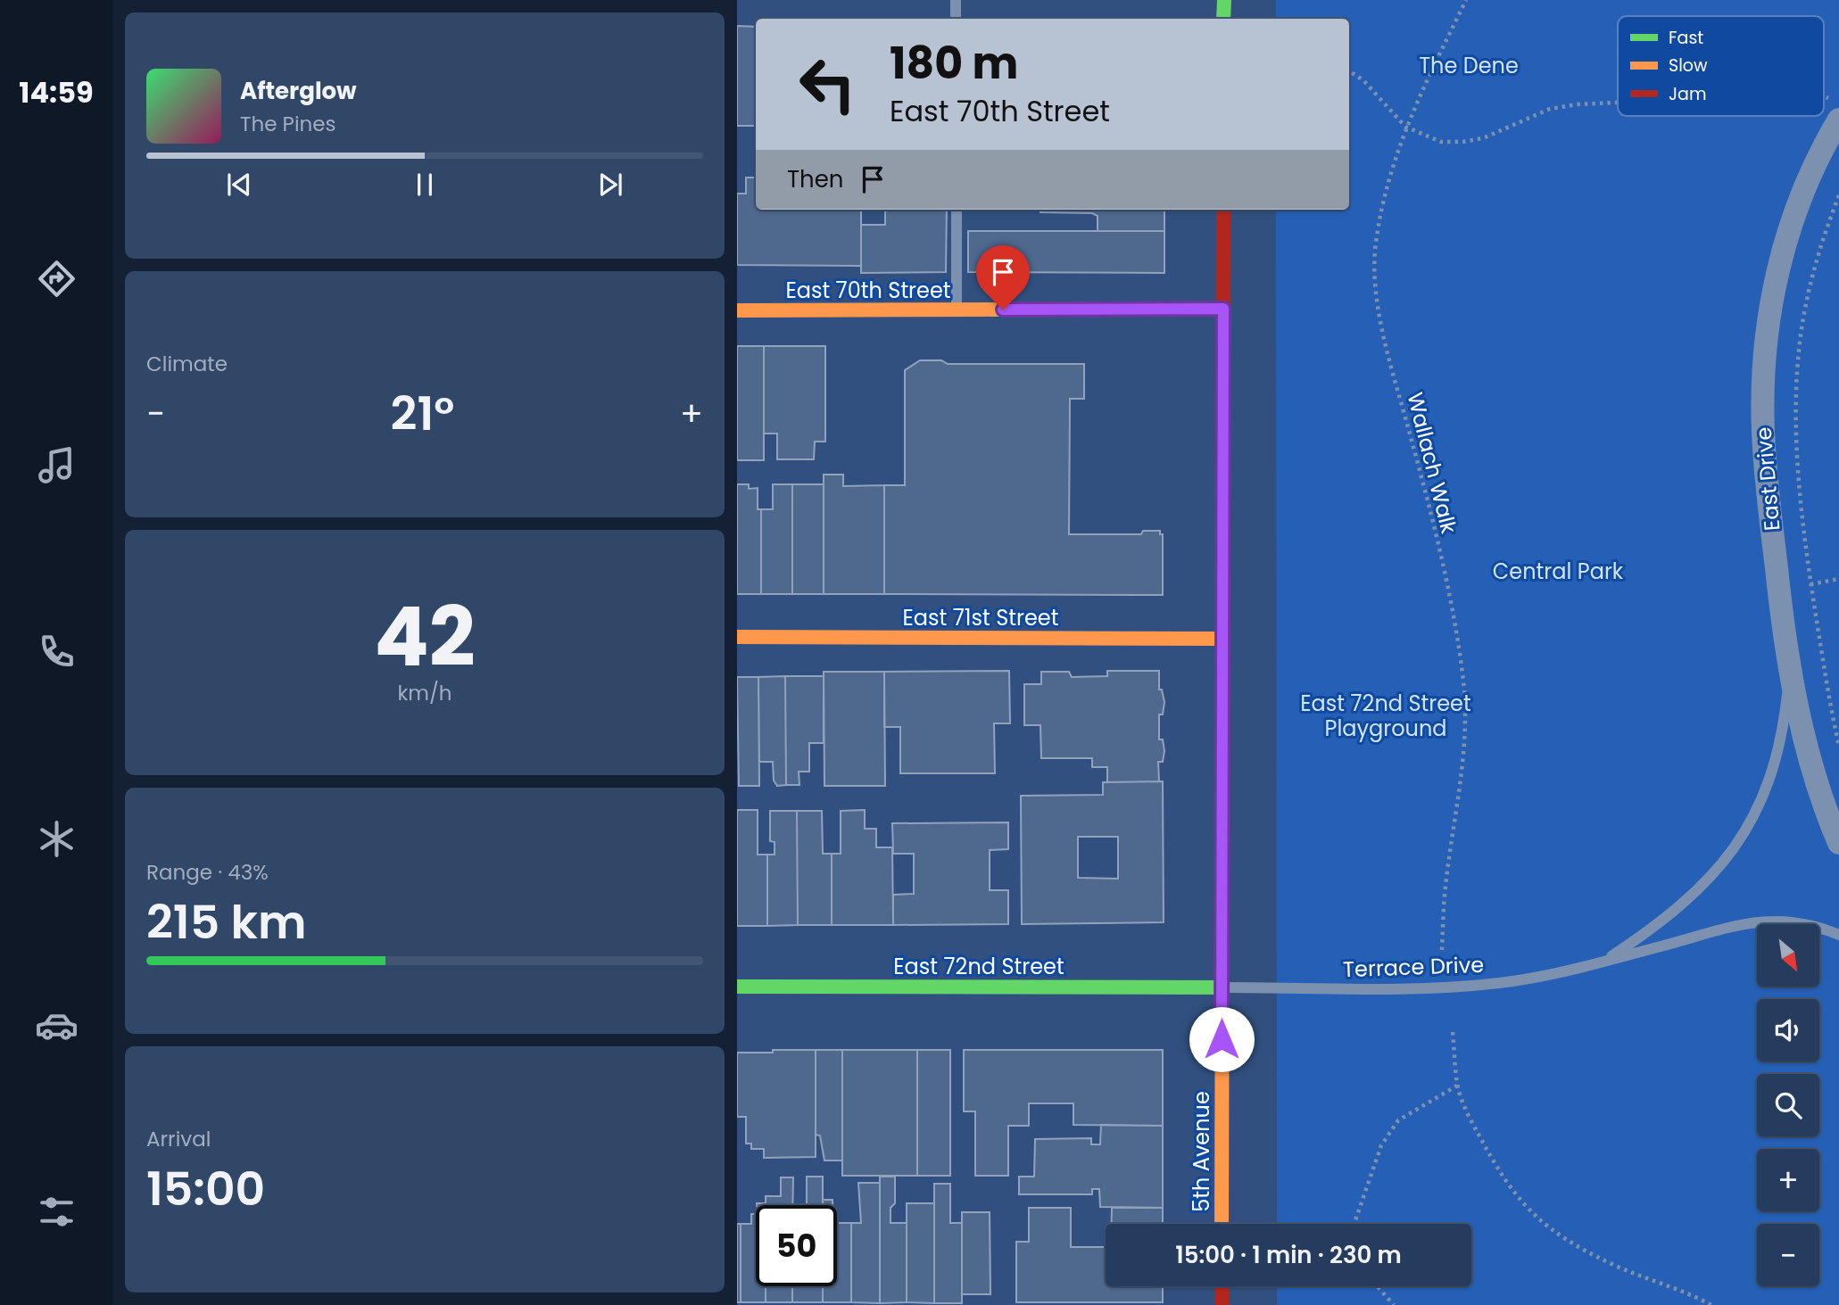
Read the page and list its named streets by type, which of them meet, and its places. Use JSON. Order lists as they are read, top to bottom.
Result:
{
  "streets": {
    "main road": [
      "East 70th Street",
      "East 71st Street",
      "East 72nd Street",
      "5th Avenue"
    ],
    "street": ["East Drive"],
    "lane": ["Terrace Drive"],
    "path": ["Wallach Walk"]
  },
  "crossings": [
    ["East 70th Street", "5th Avenue"],
    ["East Drive", "Terrace Drive"],
    ["East 71st Street", "5th Avenue"],
    ["East 72nd Street", "Terrace Drive"],
    ["East 72nd Street", "5th Avenue"],
    ["Terrace Drive", "5th Avenue"]
  ],
  "parks": ["The Dene", "Central Park", "East 72nd Street Playground"],
  "legend": ["Fast", "Slow", "Jam"],
  "north": "bottom right",
  "page": {
    "tabs": "14:59",
    "turn": ["180 m", "East 70th Street"],
    "song": ["Afterglow", "The Pines"],
    "then": "Then",
    "tile": [
      "Climate",
      ["42", "km/h"],
      ["Range · 43%", "215 km"],
      ["Arrival", "15:00"]
    ],
    "heat": ["−", "21°", "+"],
    "map_buttons": ["+", "−"],
    "limit": "50",
    "trip": "15:00 · 1 min · 230 m"
  }
}
